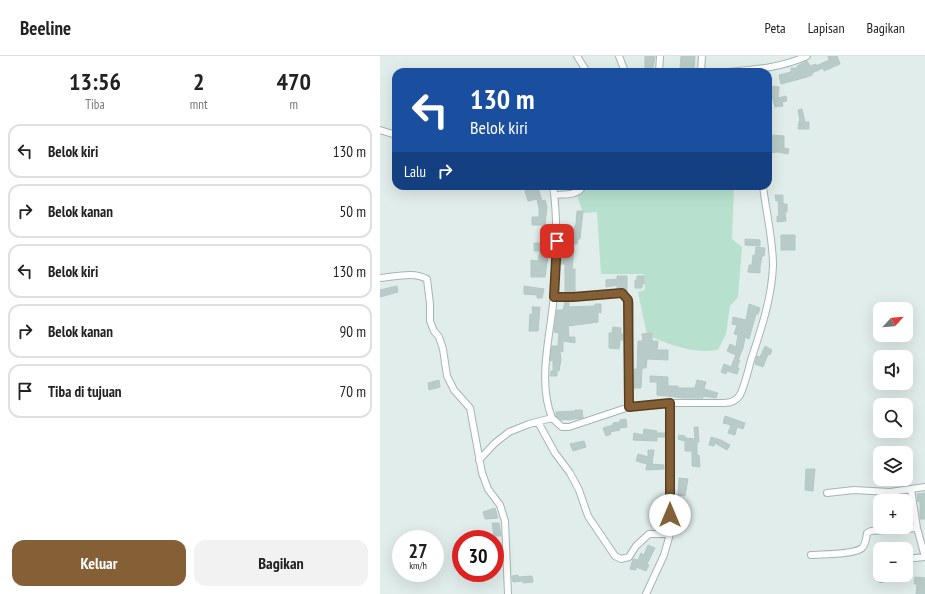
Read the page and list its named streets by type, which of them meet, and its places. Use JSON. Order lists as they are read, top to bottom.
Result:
{
  "north": "top right",
  "page": {
    "header": "Beeline",
    "nav": ["Peta", "Lapisan", "Bagikan"],
    "eta": [
      "13:56",
      "Tiba",
      "2",
      "mnt",
      "470",
      "m"
    ],
    "turn": ["130 m", "Belok kiri"],
    "list": [
      {
        "name": "Belok kiri",
        "value": "130 m"
      },
      {
        "name": "Belok kanan",
        "value": "50 m"
      },
      {
        "name": "Belok kiri",
        "value": "130 m"
      },
      {
        "name": "Belok kanan",
        "value": "90 m"
      },
      {
        "name": "Tiba di tujuan",
        "value": "70 m"
      }
    ],
    "then": "Lalu",
    "map_buttons": ["+", "−"],
    "speed": "27 km/h",
    "limit": "30",
    "buttons": ["Keluar", "Bagikan"]
  }
}
